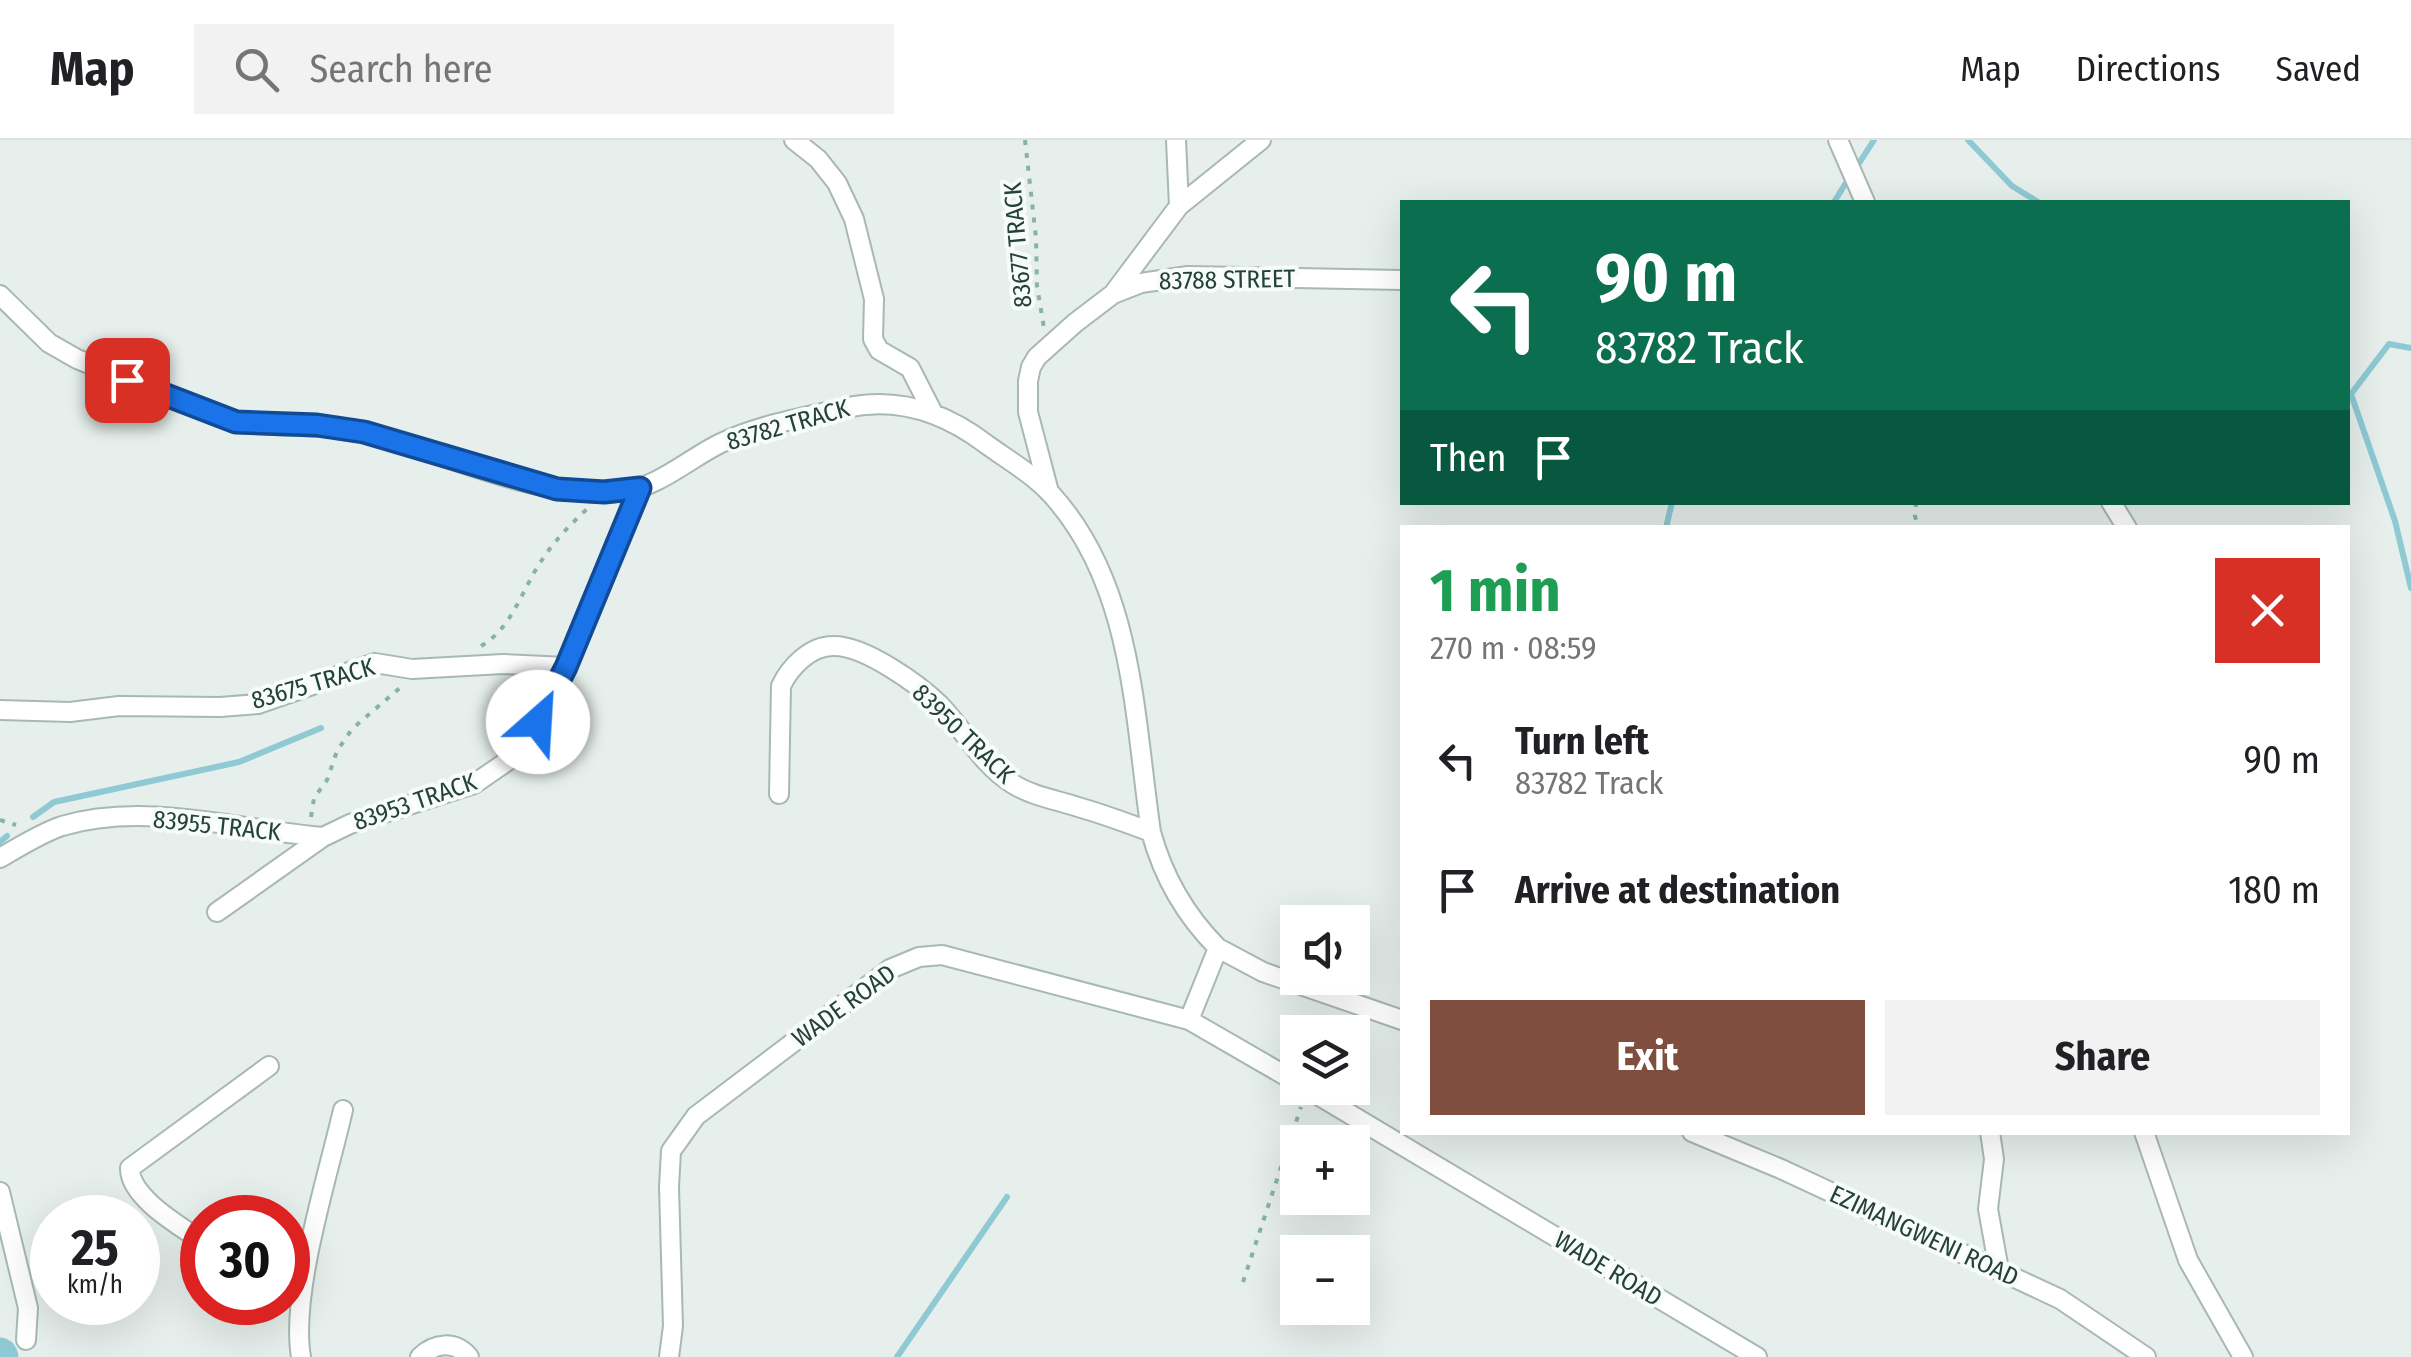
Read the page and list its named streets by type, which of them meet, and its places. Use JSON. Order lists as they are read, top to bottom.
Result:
{
  "streets": {
    "street": [
      "83788 STREET",
      "83782 TRACK",
      "83675 TRACK",
      "83950 TRACK",
      "83953 TRACK",
      "83955 TRACK",
      "WADE ROAD",
      "EZIMANGWENI ROAD"
    ],
    "path": ["83677 TRACK"]
  },
  "crossings": [
    ["83677 TRACK", "83788 STREET"],
    ["83788 STREET", "83782 TRACK"],
    ["83782 TRACK", "83950 TRACK"],
    ["83782 TRACK", "83953 TRACK"],
    ["83675 TRACK", "83953 TRACK"],
    ["83953 TRACK", "83955 TRACK"]
  ],
  "page": {
    "header": "Map",
    "search": "Search here",
    "nav": ["Map", "Directions", "Saved"],
    "turn": ["90 m", "83782 Track"],
    "then": "Then",
    "heading": ["1 min", "270 m · 08:59"],
    "list": [
      {
        "name": "Turn left",
        "note": "83782 Track",
        "value": "90 m"
      },
      {
        "name": "Arrive at destination",
        "value": "180 m"
      }
    ],
    "map_buttons": ["+", "−"],
    "buttons": ["Exit", "Share"],
    "speed": "25 km/h",
    "limit": "30"
  }
}
